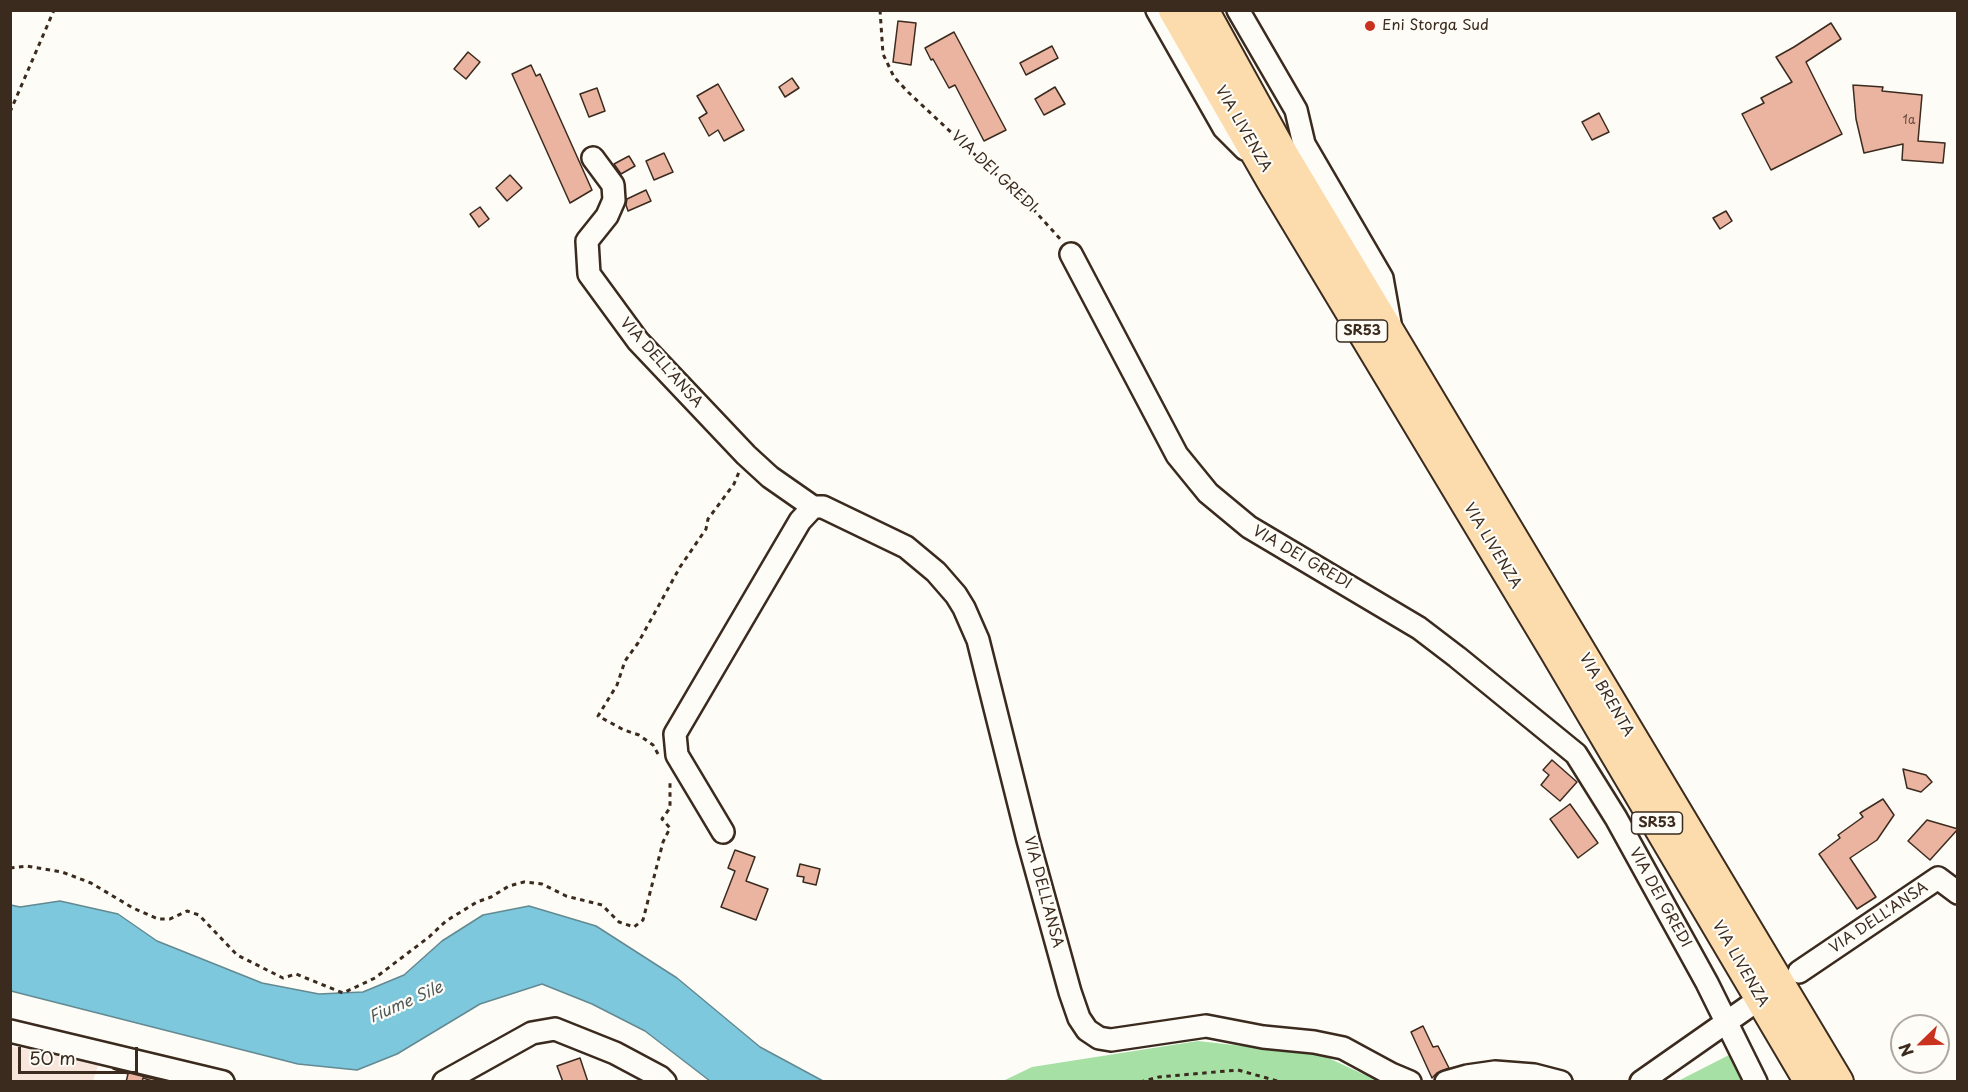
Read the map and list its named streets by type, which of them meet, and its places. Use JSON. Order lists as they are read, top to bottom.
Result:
{
  "streets": {
    "highway": ["VIA LIVENZA", "SR53", "VIA BRENTA"],
    "street": ["VIA DEI GREDI", "VIA DELL'ANSA"]
  },
  "crossings": [
    ["VIA LIVENZA", "VIA BRENTA"]
  ],
  "water": ["Fiume Sile"],
  "places": ["Eni Storga Sud"],
  "house_numbers": ["1a"],
  "scale_bar": "50 m",
  "north": "bottom left"
}
